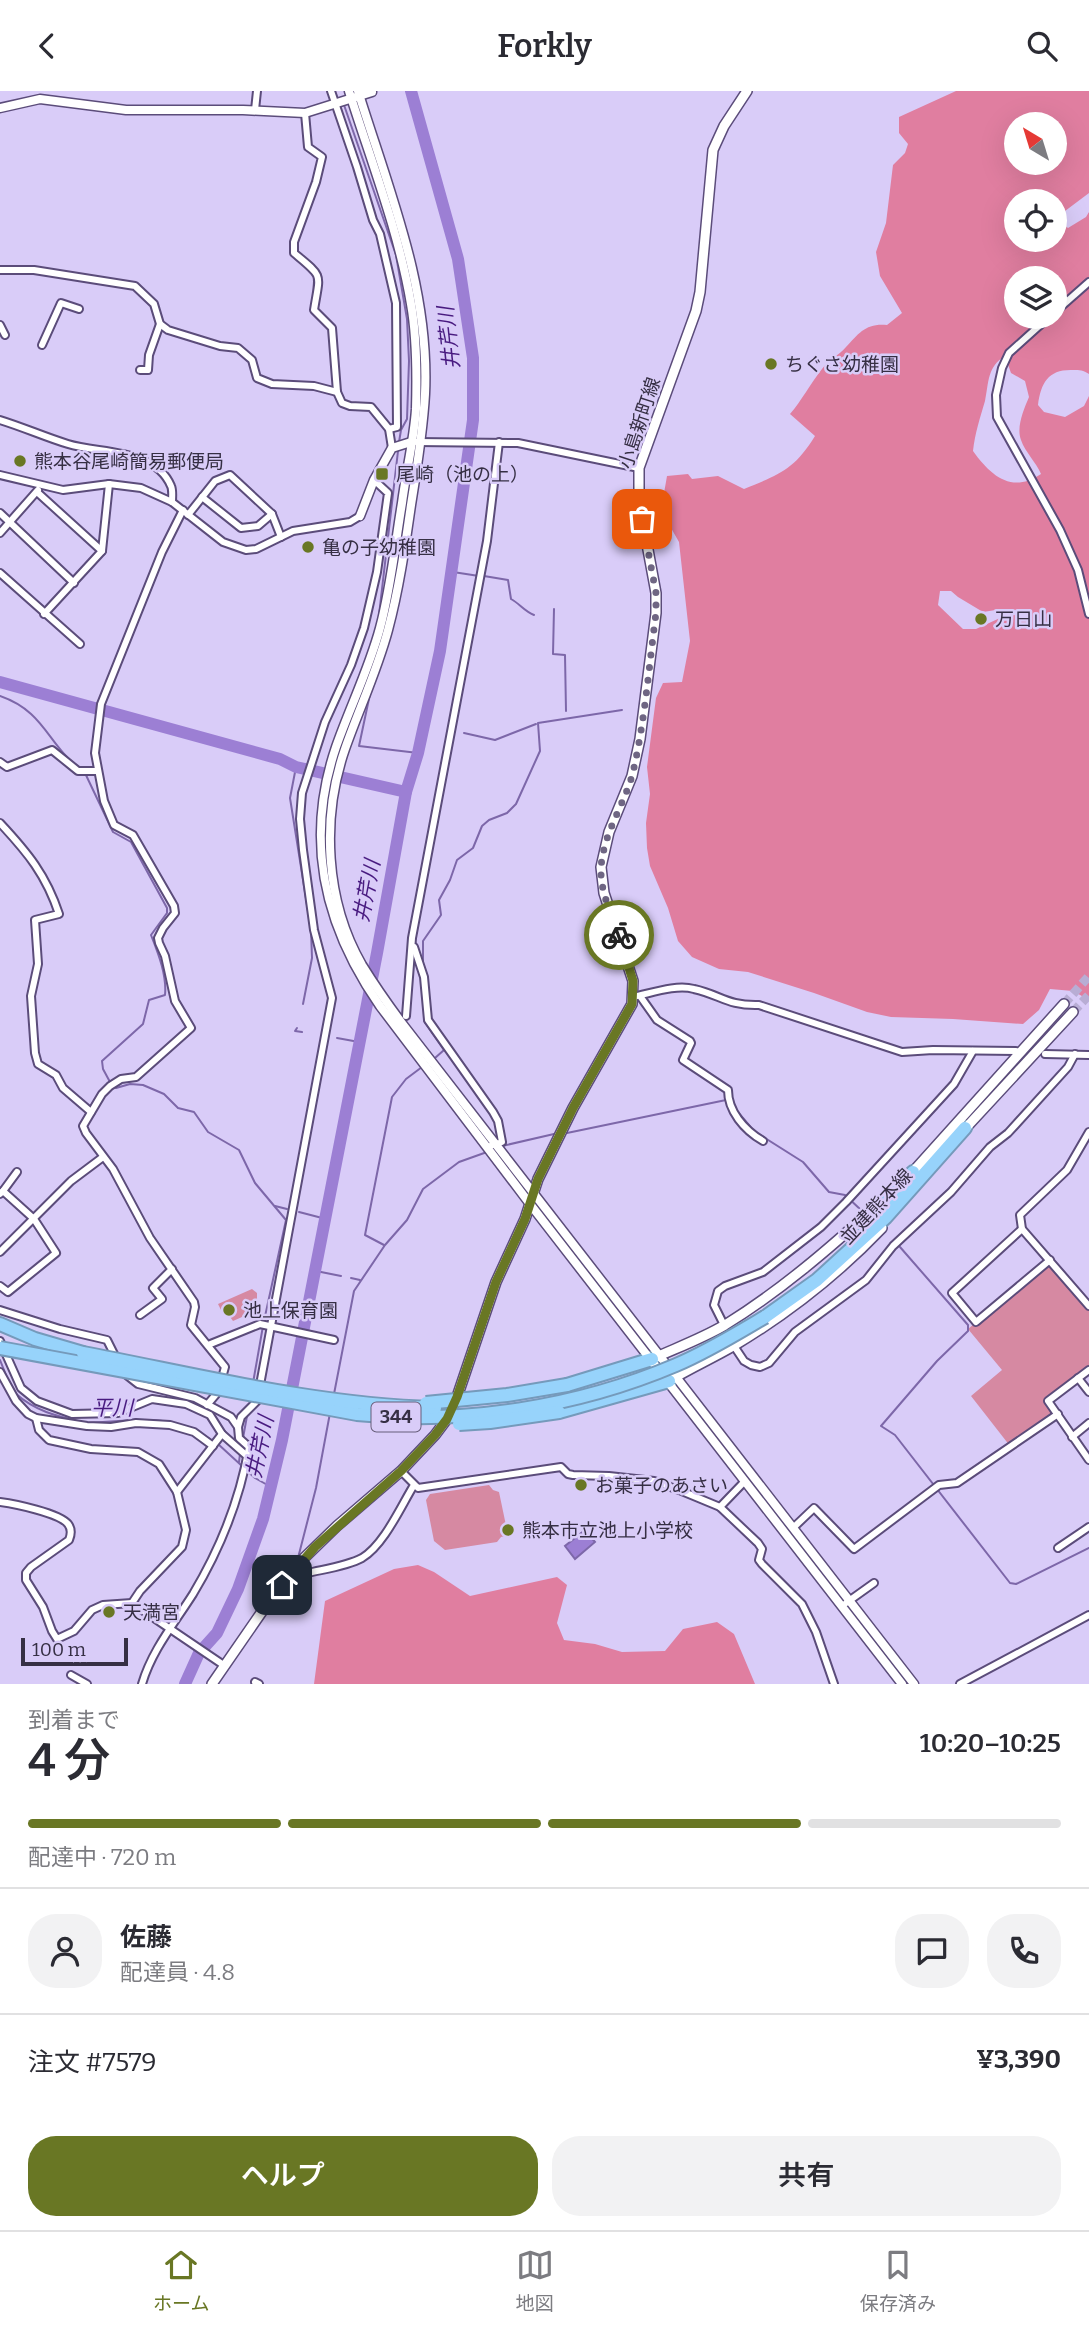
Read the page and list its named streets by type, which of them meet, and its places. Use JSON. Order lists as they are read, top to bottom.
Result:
{
  "streets": {
    "highway": ["344"],
    "main road": ["小島新町線", "並建熊本線"]
  },
  "crossings": [
    ["並建熊本線", "344"]
  ],
  "water": ["井芹川", "平川"],
  "places": {
    "other": [
      "ちぐさ幼稚園",
      "熊本谷尾崎簡易郵便局",
      "亀の子幼稚園",
      "万日山",
      "池上保育園",
      "お菓子のあさい",
      "熊本市立池上小学校",
      "天満宮"
    ],
    "transit": ["尾崎（池の上）"]
  },
  "scale_bar": "100 m",
  "north": "top left",
  "page": {
    "header": "Forkly",
    "scale": "100 m",
    "heading": ["4 分", "到着まで", "10:20–10:25"],
    "panel": [
      "佐藤",
      "配達員 · 4.8",
      "注文 #7579",
      "¥3,390"
    ],
    "bar": "配達中 · 720 m",
    "buttons": ["ヘルプ", "共有"],
    "tabs": ["ホーム", "地図", "保存済み"]
  }
}
